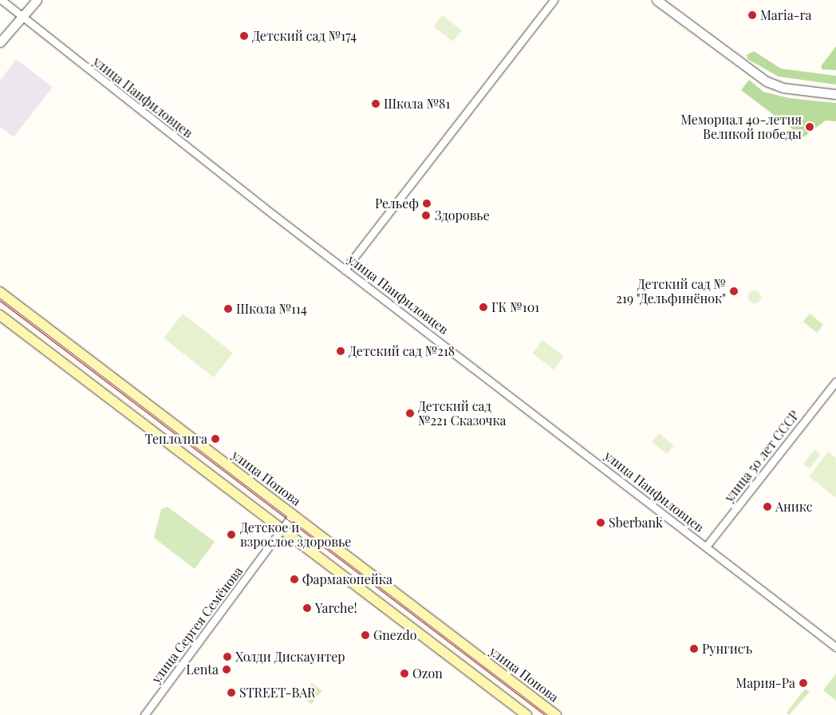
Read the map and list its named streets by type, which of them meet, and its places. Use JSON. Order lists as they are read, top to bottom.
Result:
{
  "streets": {
    "main road": ["улица Попова"],
    "street": ["улица Панфиловцев", "улица 50 лет СССР", "улица Сергея Семёнова"]
  },
  "crossings": [
    ["улица Панфиловцев", "улица 50 лет СССР"],
    ["улица Попова", "улица Сергея Семёнова"]
  ],
  "places": [
    "Maria-ra",
    "Детский сад №174",
    "Школа №81",
    "Мемориал 40-летия Великой победы",
    "Рельеф",
    "Здоровье",
    "Детский сад № 219 \"Дельфинёнок\"",
    "ГК №101",
    "Школа №114",
    "Детский сад №218",
    "Детский сад №221 Сказочка",
    "Теплолига",
    "Аникс",
    "Sberbank",
    "Детское и взрослое здоровье",
    "Фармакопейка",
    "Yarche!",
    "Gnezdo",
    "Рунгисъ",
    "Холди Дискаунтер",
    "Lenta",
    "Ozon",
    "Мария-Ра",
    "STREET-BAR"
  ]
}
